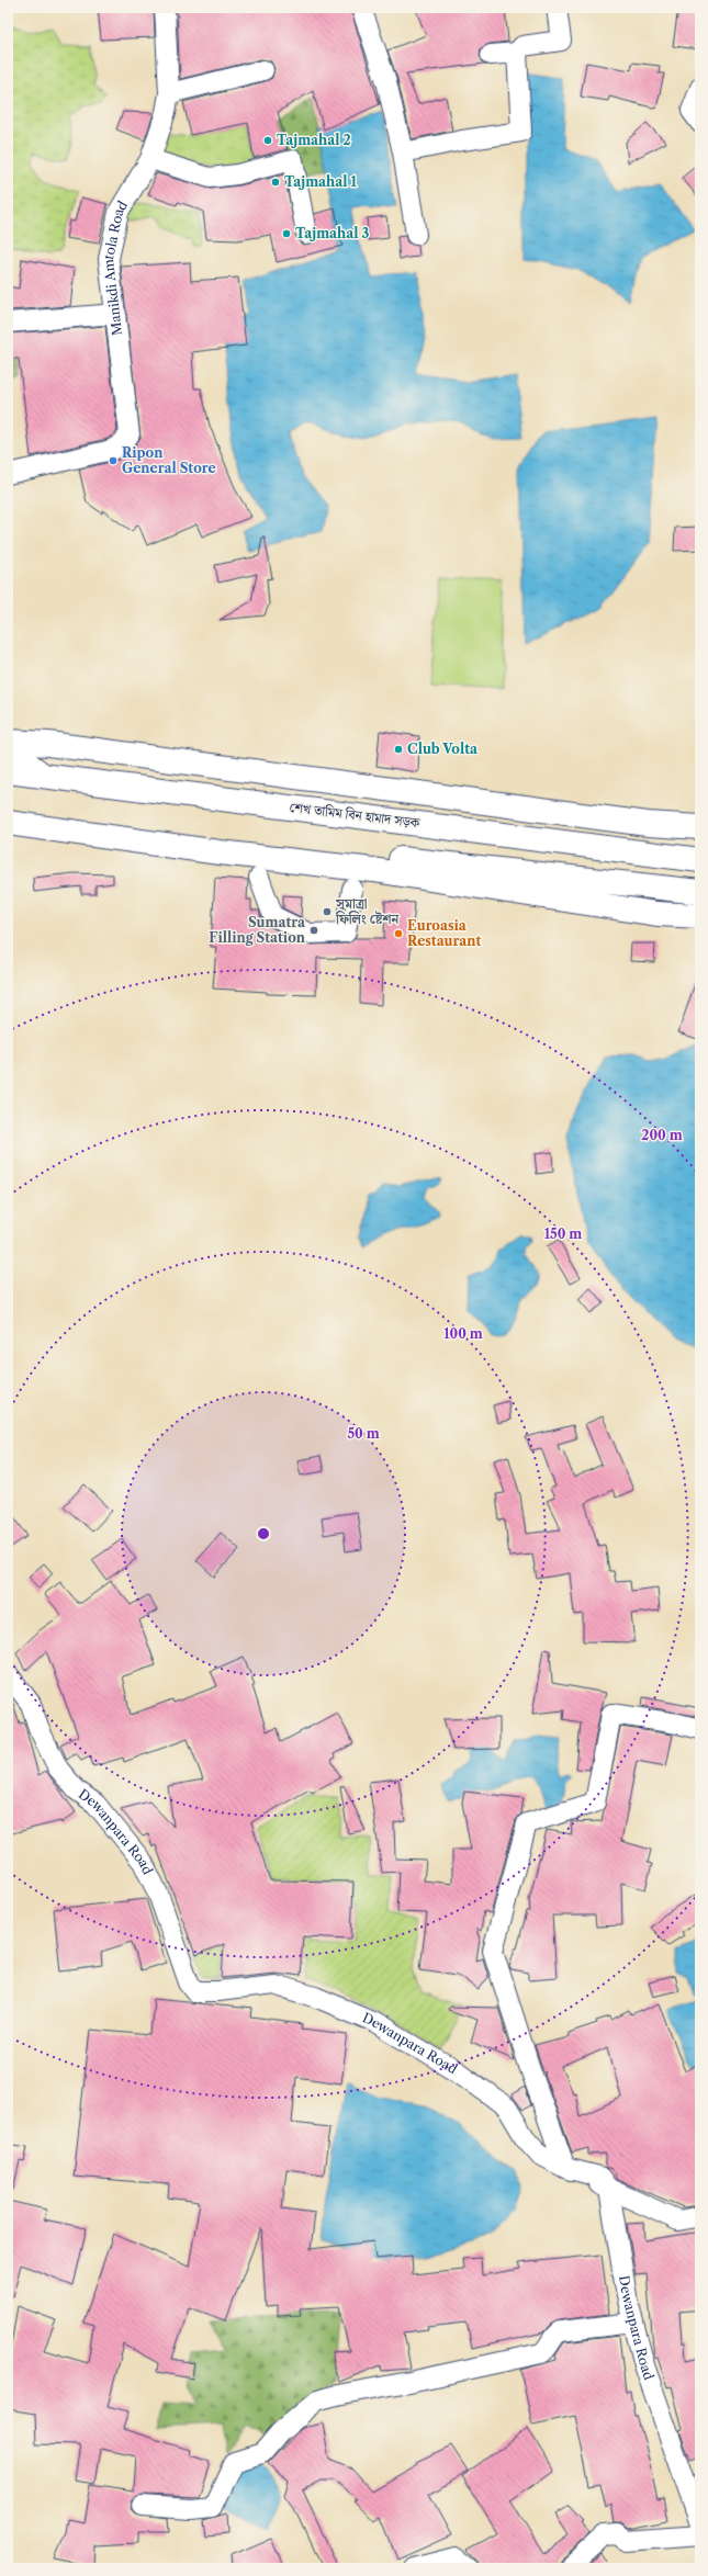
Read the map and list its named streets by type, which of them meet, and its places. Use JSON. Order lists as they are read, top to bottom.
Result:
{
  "streets": {
    "main road": ["শেখ তামিম বিন হামাদ সড়ক"],
    "street": ["Manikdi Amtola Road", "Dewanpara Road"]
  },
  "places": [
    "Tajmahal 2",
    "Tajmahal 1",
    "Tajmahal 3",
    "Ripon General Store",
    "Club Volta",
    "সুমাত্রা ফিলিং ষ্টেশন",
    "Sumatra Filling Station",
    "Euroasia Restaurant"
  ],
  "rings": [
    "200 m",
    "150 m",
    "100 m",
    "50 m"
  ]
}
